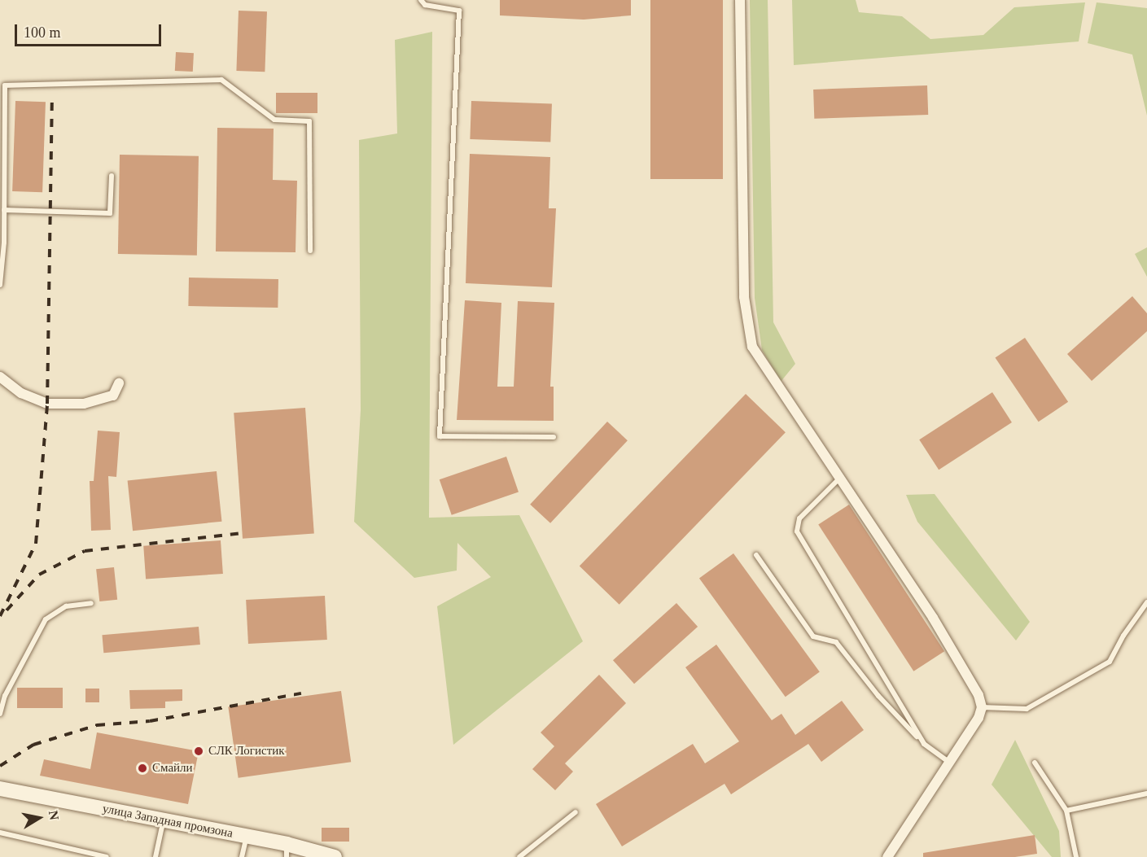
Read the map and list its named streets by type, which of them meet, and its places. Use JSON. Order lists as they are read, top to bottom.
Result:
{
  "streets": {
    "street": ["улица Западная промзона"]
  },
  "places": ["СЛК Логистик", "Смайли"],
  "scale_bar": "100 m",
  "north": "right"
}
